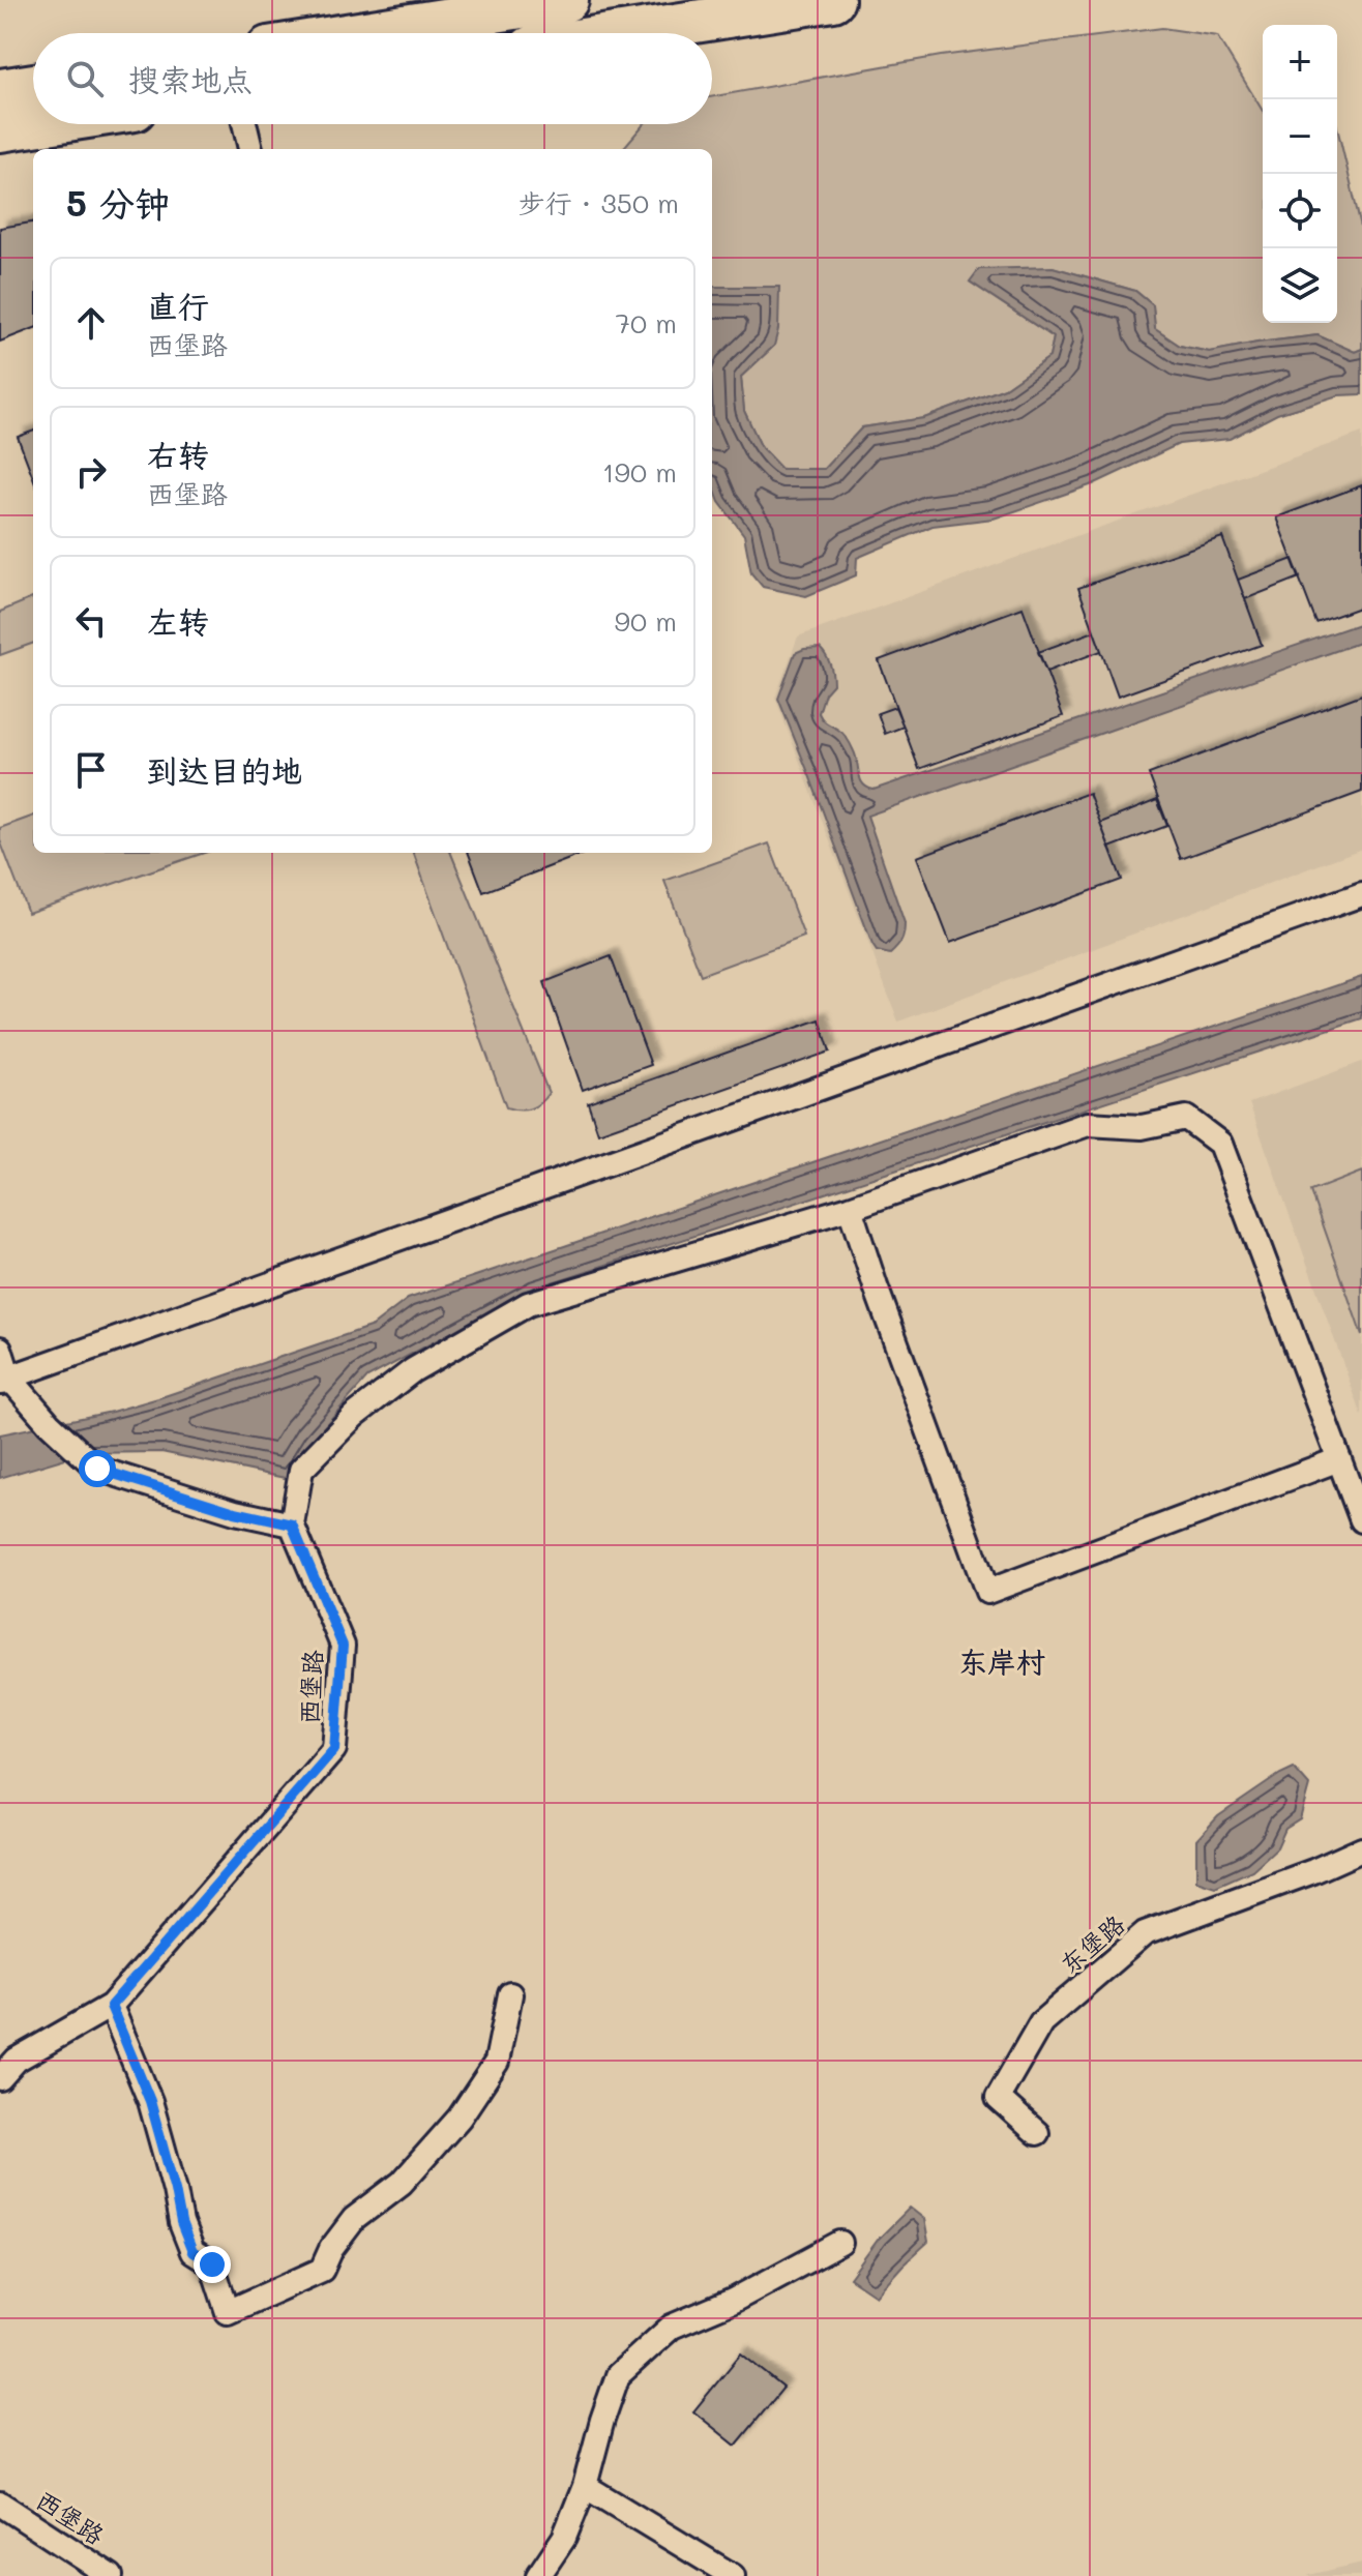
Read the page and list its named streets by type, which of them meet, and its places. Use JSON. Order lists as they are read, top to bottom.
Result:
{
  "streets": {
    "street": ["西堡路", "东堡路"]
  },
  "districts": ["东岸村"],
  "page": {
    "map_buttons": ["+", "−"],
    "search": "搜索地点",
    "heading": ["5 分钟", "步行 · 350 m"],
    "list": [
      ["直行", "西堡路", "70 m"],
      ["右转", "西堡路", "190 m"],
      ["左转", "90 m"],
      "到达目的地"
    ]
  }
}
